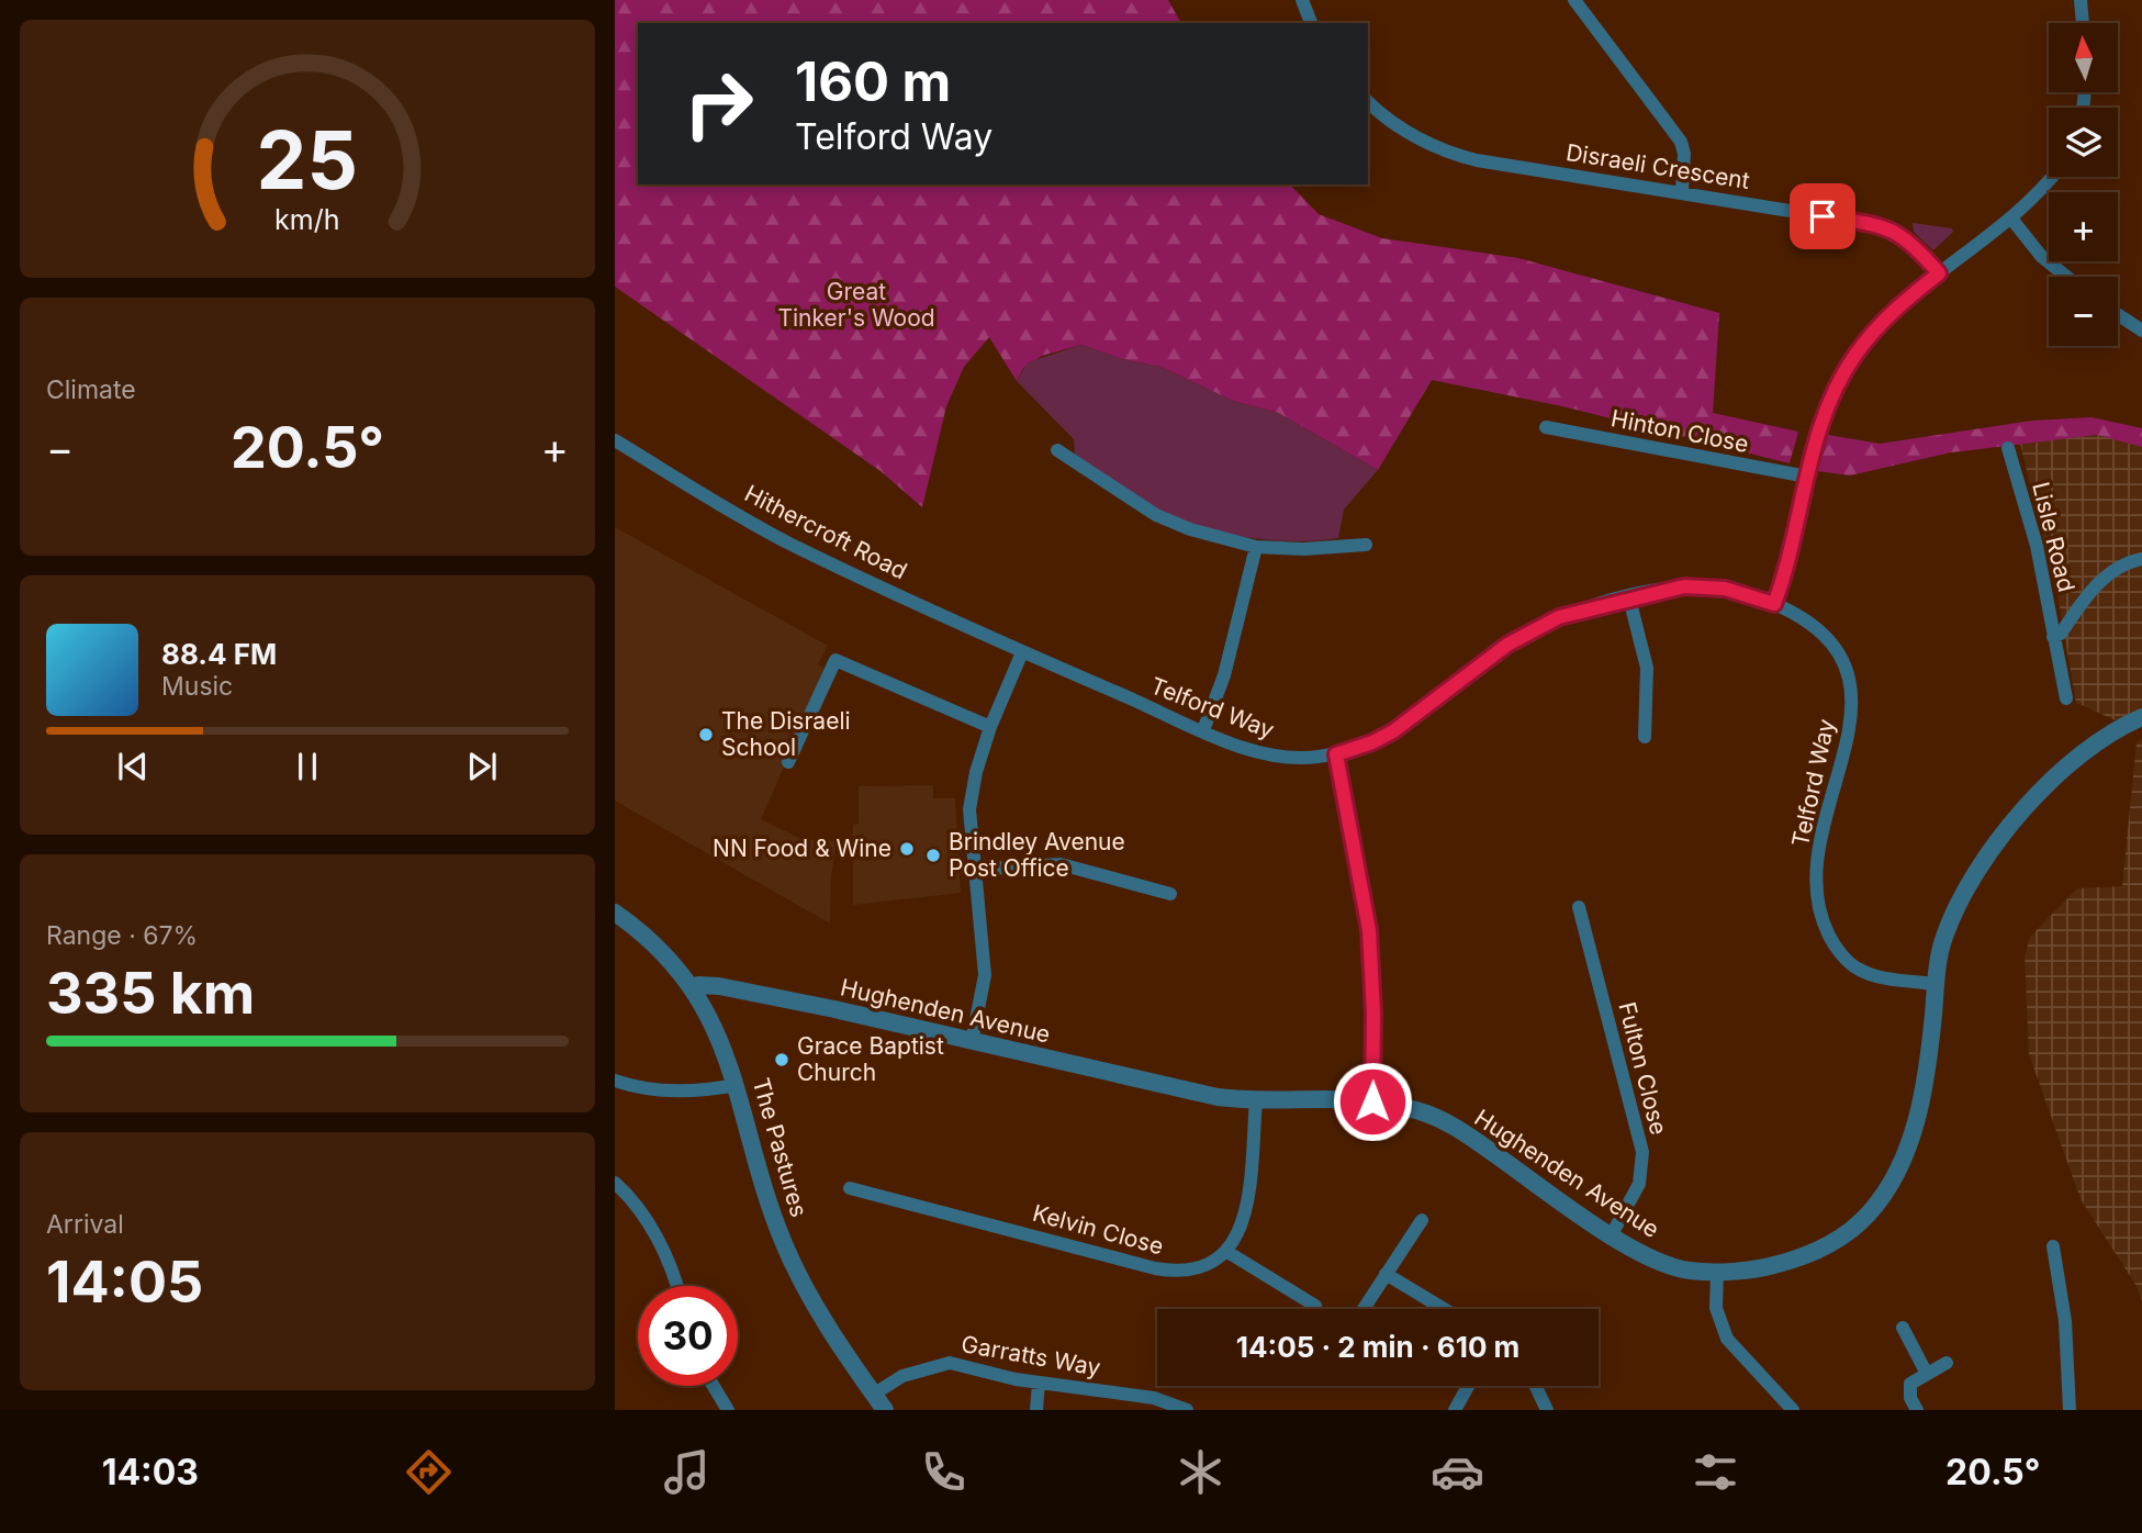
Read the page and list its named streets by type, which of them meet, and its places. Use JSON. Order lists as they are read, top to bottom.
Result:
{
  "streets": {
    "street": [
      "Disraeli Crescent",
      "Hinton Close",
      "Hithercroft Road",
      "Lisle Road",
      "Telford Way",
      "Hughenden Avenue",
      "Fulton Close",
      "The Pastures",
      "Kelvin Close",
      "Garratts Way"
    ]
  },
  "crossings": [
    ["Hithercroft Road", "Telford Way"],
    ["Telford Way", "Hughenden Avenue"],
    ["Hughenden Avenue", "Fulton Close"],
    ["Hughenden Avenue", "The Pastures"],
    ["The Pastures", "Garratts Way"]
  ],
  "parks": ["Great Tinker's Wood"],
  "places": [
    "The Disraeli School",
    "NN Food & Wine",
    "Brindley Avenue Post Office",
    "Grace Baptist Church"
  ],
  "north": "top",
  "page": {
    "map_buttons": ["+", "−"],
    "turn": ["160 m", "Telford Way"],
    "tile": [
      "Climate",
      ["Range · 67%", "335 km"],
      ["Arrival", "14:05"]
    ],
    "heat": ["−", "20.5°", "+"],
    "song": ["88.4 FM", "Music"],
    "limit": "30",
    "trip": "14:05 · 2 min · 610 m",
    "tabs": ["14:03", "20.5°"],
    "gauge": ["25", "km/h"]
  }
}
